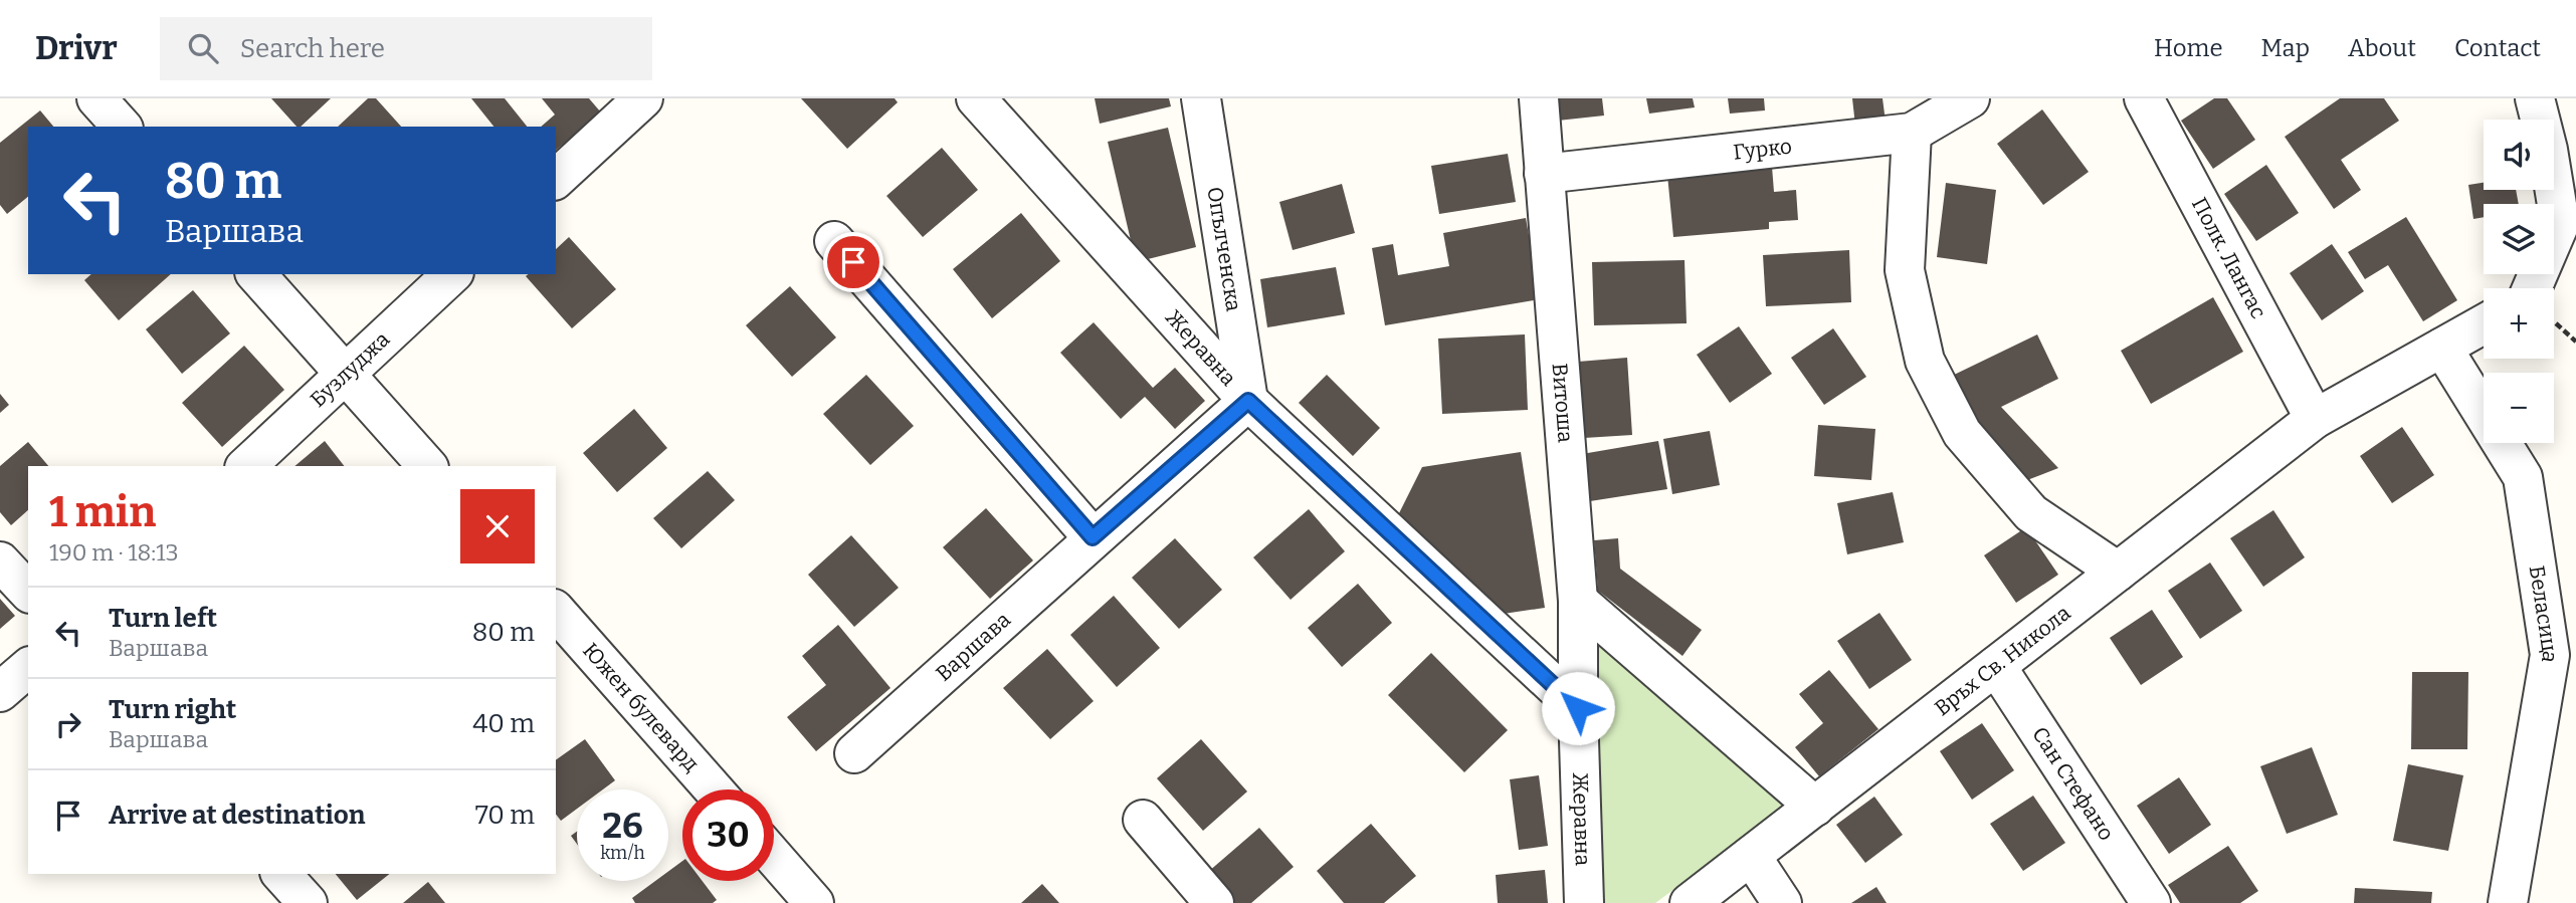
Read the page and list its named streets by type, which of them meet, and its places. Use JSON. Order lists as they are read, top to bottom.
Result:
{
  "streets": {
    "street": [
      "Гурко",
      "Опълченска",
      "Полк. Лангас",
      "Жеравна",
      "Бузлуджа",
      "Витоша",
      "Беласица",
      "Варшава",
      "Връх Св. Никола",
      "Южен булевард",
      "Сан Стефано"
    ]
  },
  "crossings": [
    ["Гурко", "Витоша"],
    ["Опълченска", "Жеравна"],
    ["Опълченска", "Варшава"],
    ["Полк. Лангас", "Връх Св. Никола"],
    ["Жеравна", "Витоша"],
    ["Жеравна", "Варшава"],
    ["Беласица", "Връх Св. Никола"],
    ["Връх Св. Никола", "Сан Стефано"]
  ],
  "page": {
    "header": "Drivr",
    "search": "Search here",
    "nav": [
      "Home",
      "Map",
      "About",
      "Contact"
    ],
    "map_buttons": ["+", "−"],
    "turn": ["80 m", "Варшава"],
    "heading": ["1 min", "190 m · 18:13"],
    "list": [
      {
        "name": "Turn left",
        "note": "Варшава",
        "value": "80 m"
      },
      {
        "name": "Turn right",
        "note": "Варшава",
        "value": "40 m"
      },
      {
        "name": "Arrive at destination",
        "value": "70 m"
      }
    ],
    "speed": "26 km/h",
    "limit": "30"
  }
}
